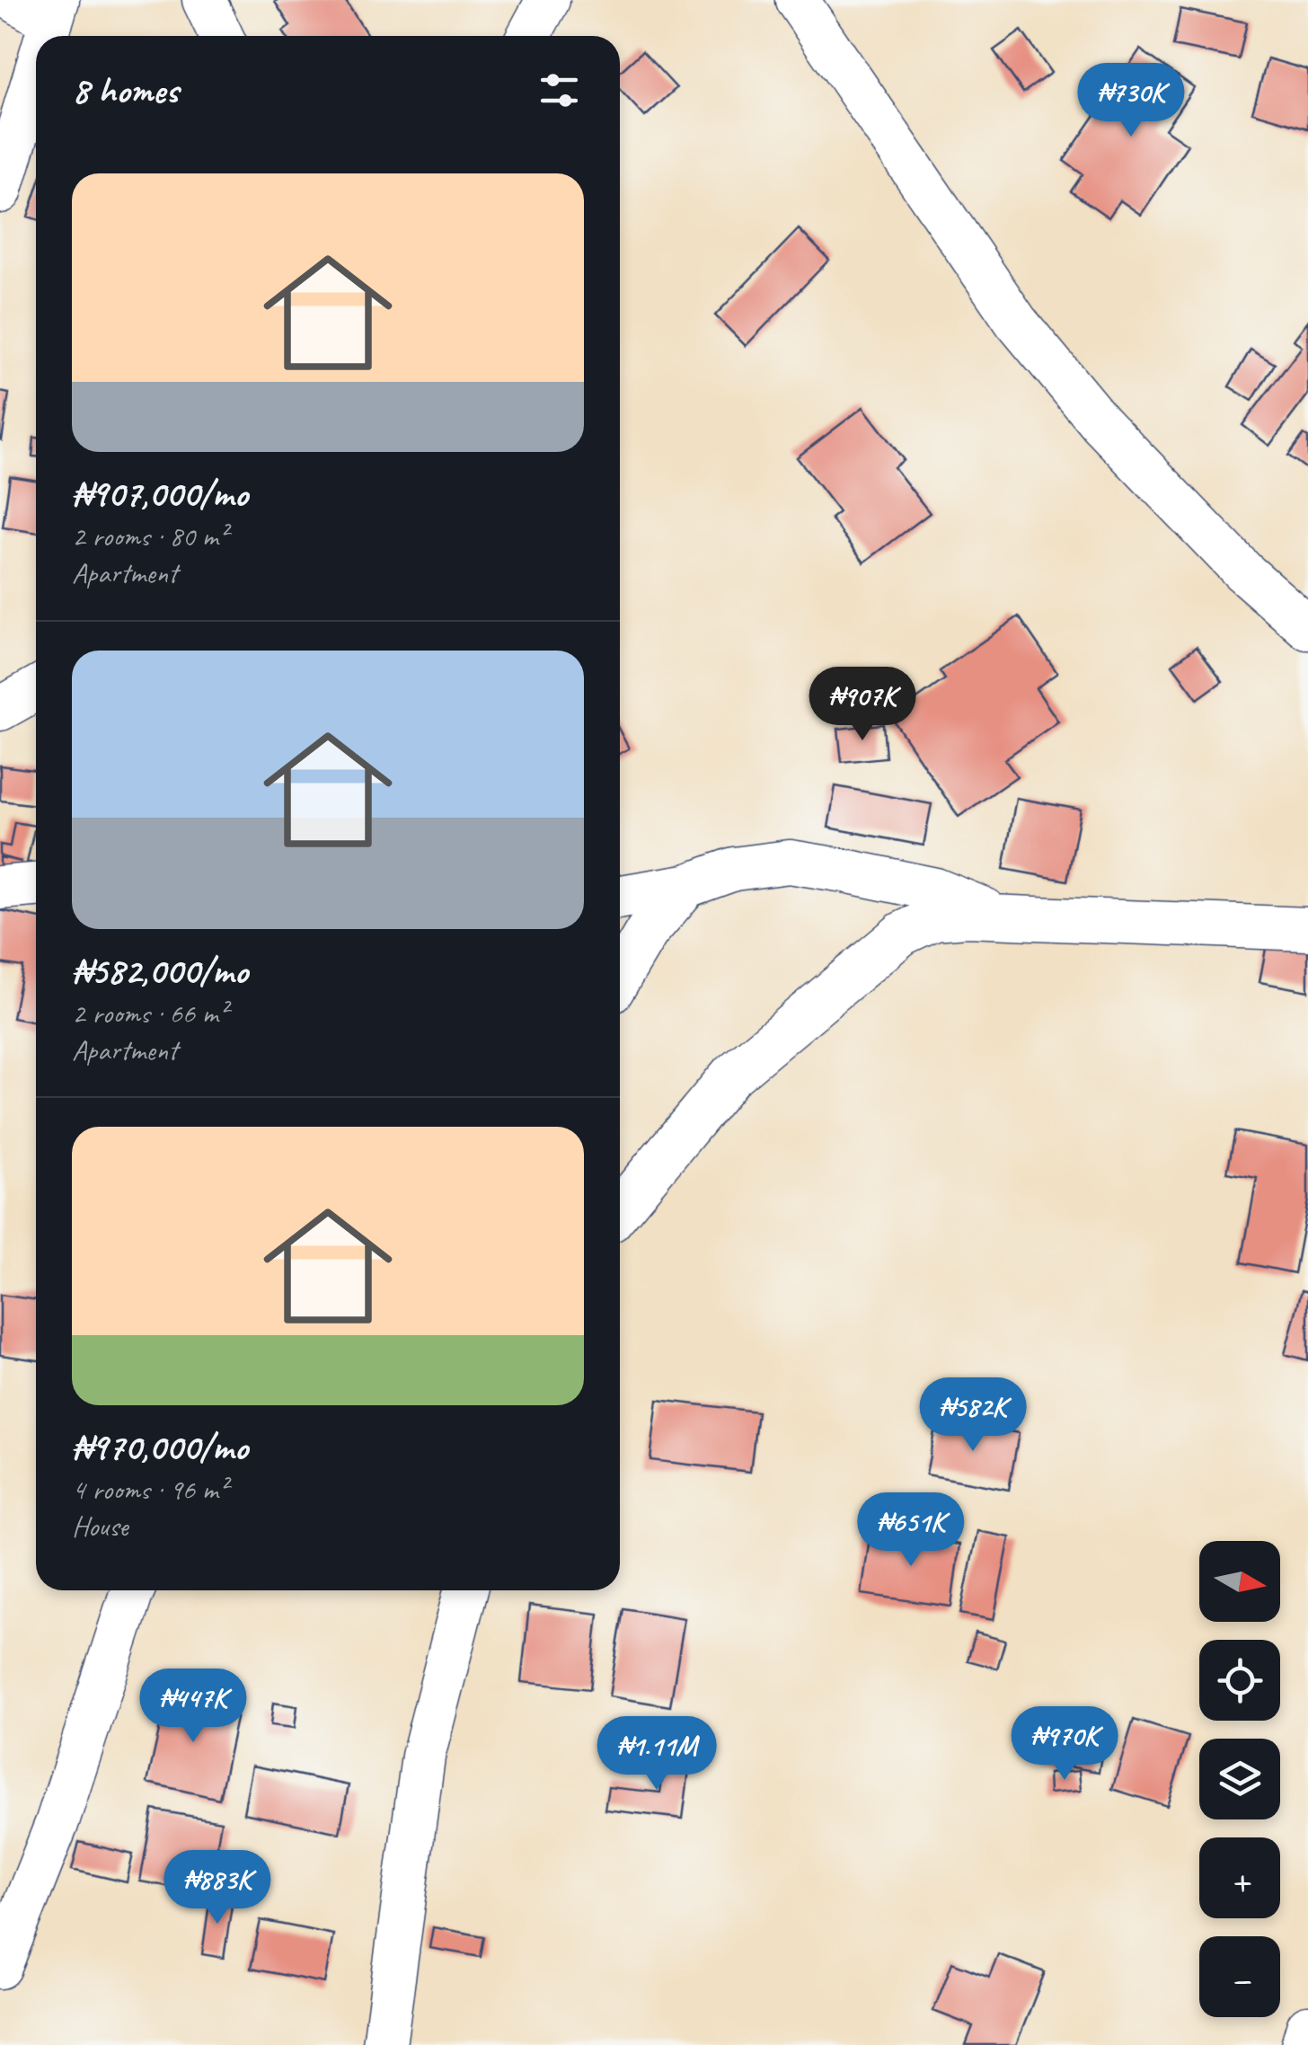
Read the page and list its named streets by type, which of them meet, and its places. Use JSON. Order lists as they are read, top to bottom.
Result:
{
  "north": "right",
  "page": {
    "heading": "8 homes",
    "price": [
      "₦730K",
      "₦907K",
      "₦582K",
      "₦651K",
      "₦447K",
      "₦970K",
      "₦1.11M",
      "₦883K"
    ],
    "list": [
      {
        "name": "₦907,000/mo",
        "note": "2 rooms · 80 m² · Apartment"
      },
      {
        "name": "₦582,000/mo",
        "note": "2 rooms · 66 m² · Apartment"
      },
      {
        "name": "₦970,000/mo",
        "note": "4 rooms · 96 m² · House"
      }
    ],
    "map_buttons": ["+", "−"]
  }
}
